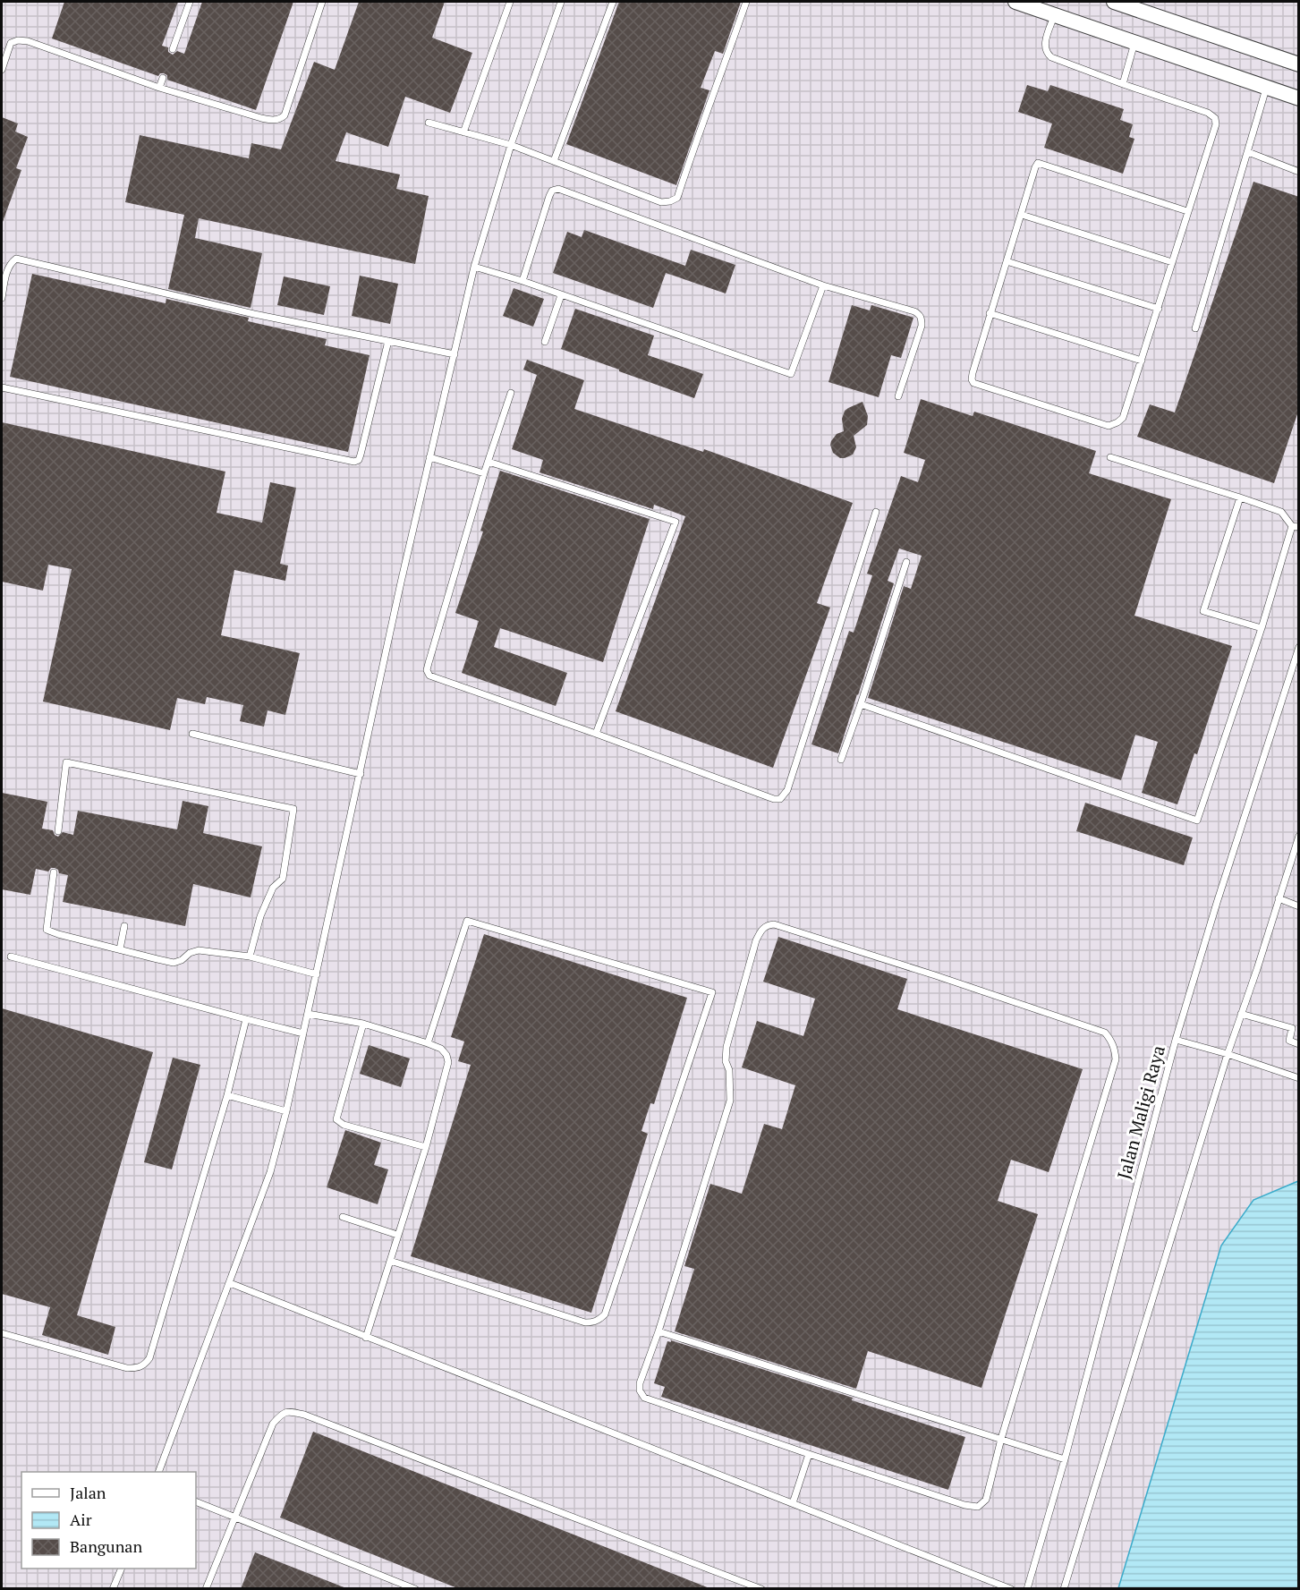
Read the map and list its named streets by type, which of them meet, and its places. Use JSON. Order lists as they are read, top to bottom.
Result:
{
  "streets": {
    "lane": ["Jalan Maligi Raya"]
  },
  "legend": ["Jalan", "Air", "Bangunan"]
}
